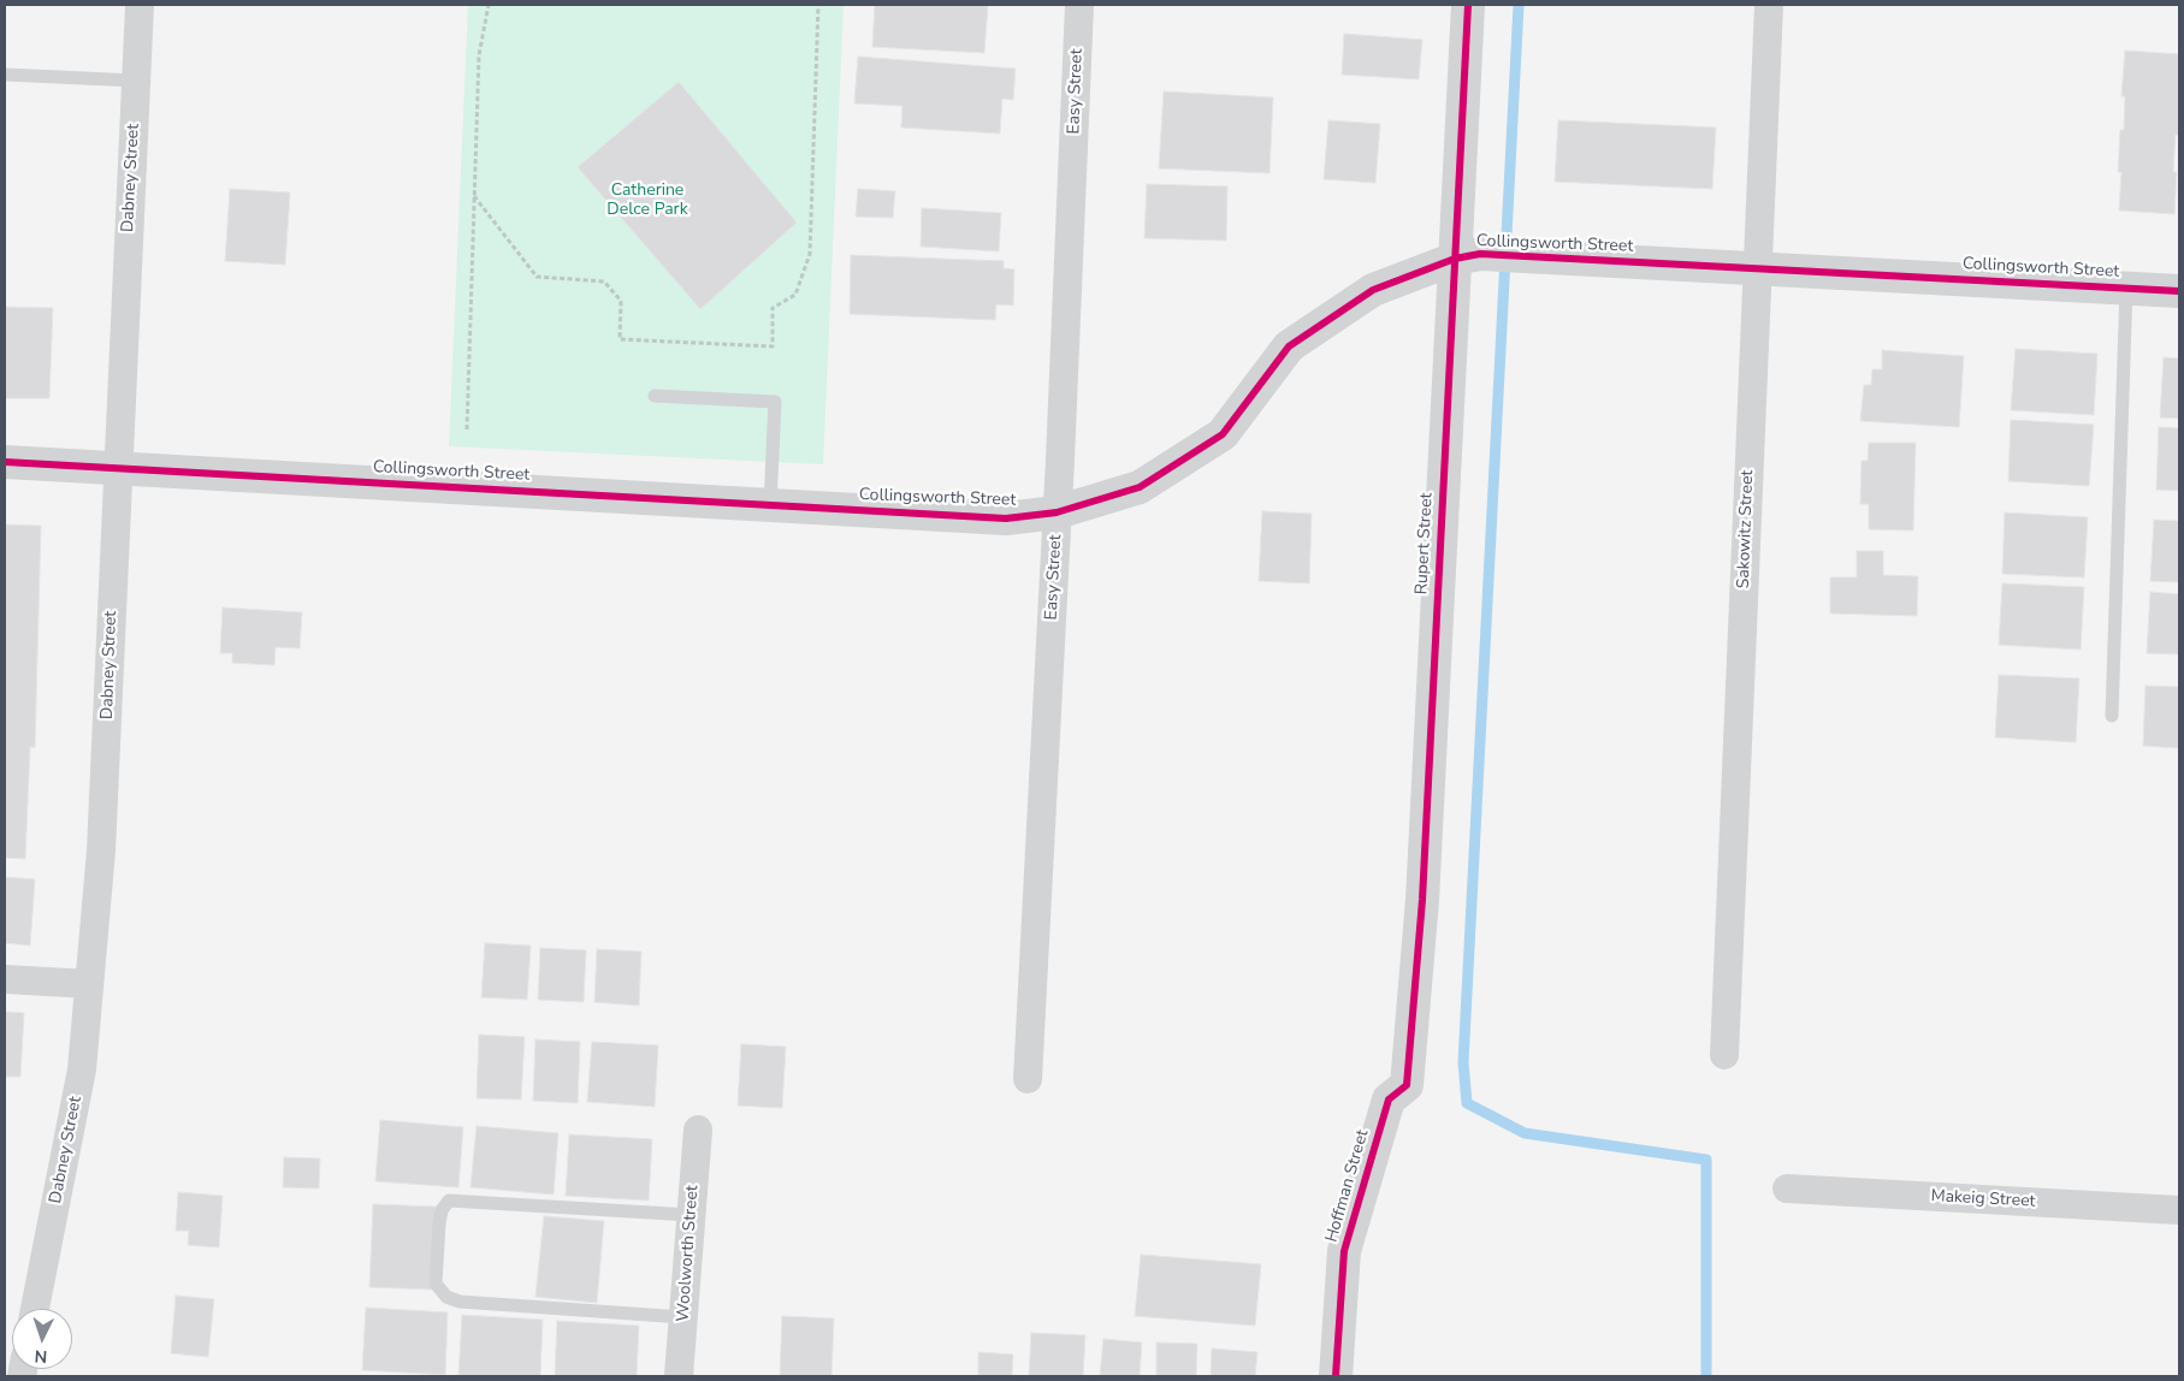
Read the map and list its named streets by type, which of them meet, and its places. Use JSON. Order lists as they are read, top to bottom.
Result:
{
  "streets": {
    "street": [
      "Easy Street",
      "Dabney Street",
      "Collingsworth Street",
      "Sakowitz Street",
      "Rupert Street",
      "Hoffman Street",
      "Makeig Street",
      "Woolworth Street"
    ]
  },
  "crossings": [
    ["Easy Street", "Collingsworth Street"],
    ["Dabney Street", "Collingsworth Street"],
    ["Collingsworth Street", "Sakowitz Street"],
    ["Collingsworth Street", "Rupert Street"],
    ["Rupert Street", "Hoffman Street"]
  ],
  "parks": ["Catherine Delce Park"],
  "north": "bottom"
}
